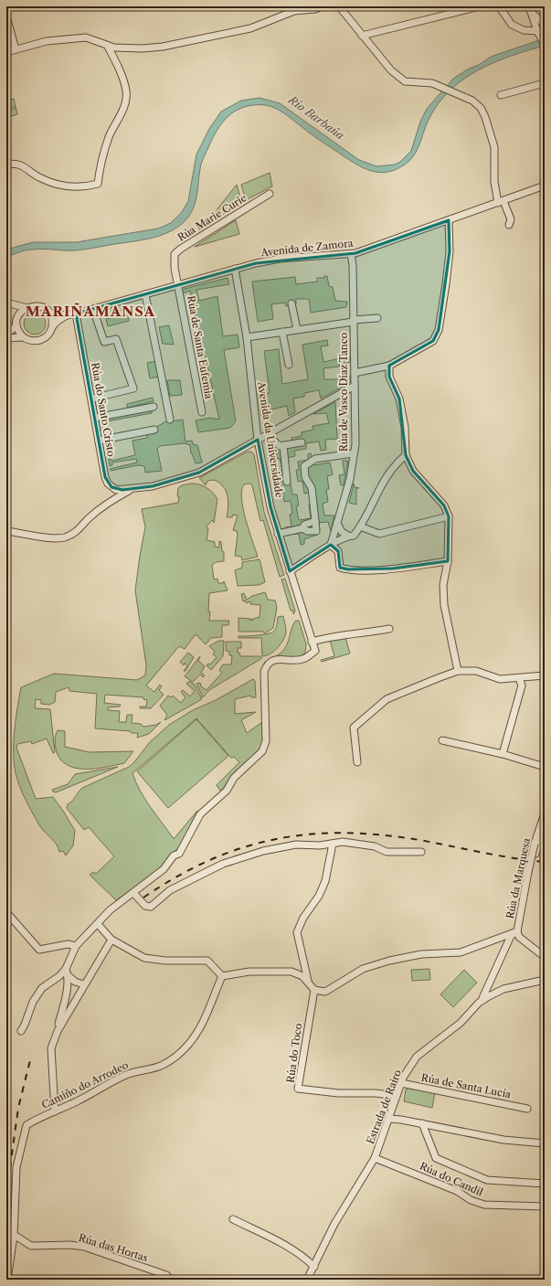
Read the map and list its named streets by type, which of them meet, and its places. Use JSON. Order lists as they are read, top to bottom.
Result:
{
  "streets": {
    "street": [
      "Rúa Marie Curie",
      "Avenida de Zamora",
      "Rúa de Santa Eufemia",
      "Rúa de Vasco Díaz Tanco",
      "Rúa do Santo Cristo",
      "Avenida da Universidade",
      "Rúa da Marquesa",
      "Rúa do Toco",
      "Camiño do Arrodeo",
      "Rúa de Santa Lucía",
      "Estrada de Rairo",
      "Rúa do Candil",
      "Rúa das Hortas"
    ]
  },
  "crossings": [
    ["Rúa Marie Curie", "Avenida de Zamora"],
    ["Rúa Marie Curie", "Rúa de Santa Eufemia"],
    ["Avenida de Zamora", "Rúa de Santa Eufemia"],
    ["Avenida de Zamora", "Rúa de Vasco Díaz Tanco"],
    ["Avenida de Zamora", "Rúa do Santo Cristo"],
    ["Avenida de Zamora", "Avenida da Universidade"],
    ["Rúa do Toco", "Estrada de Rairo"],
    ["Camiño do Arrodeo", "Rúa das Hortas"],
    ["Rúa de Santa Lucía", "Estrada de Rairo"],
    ["Estrada de Rairo", "Rúa do Candil"]
  ],
  "districts": ["MARIÑAMANSA"],
  "water": ["Río Barbaña"]
}
